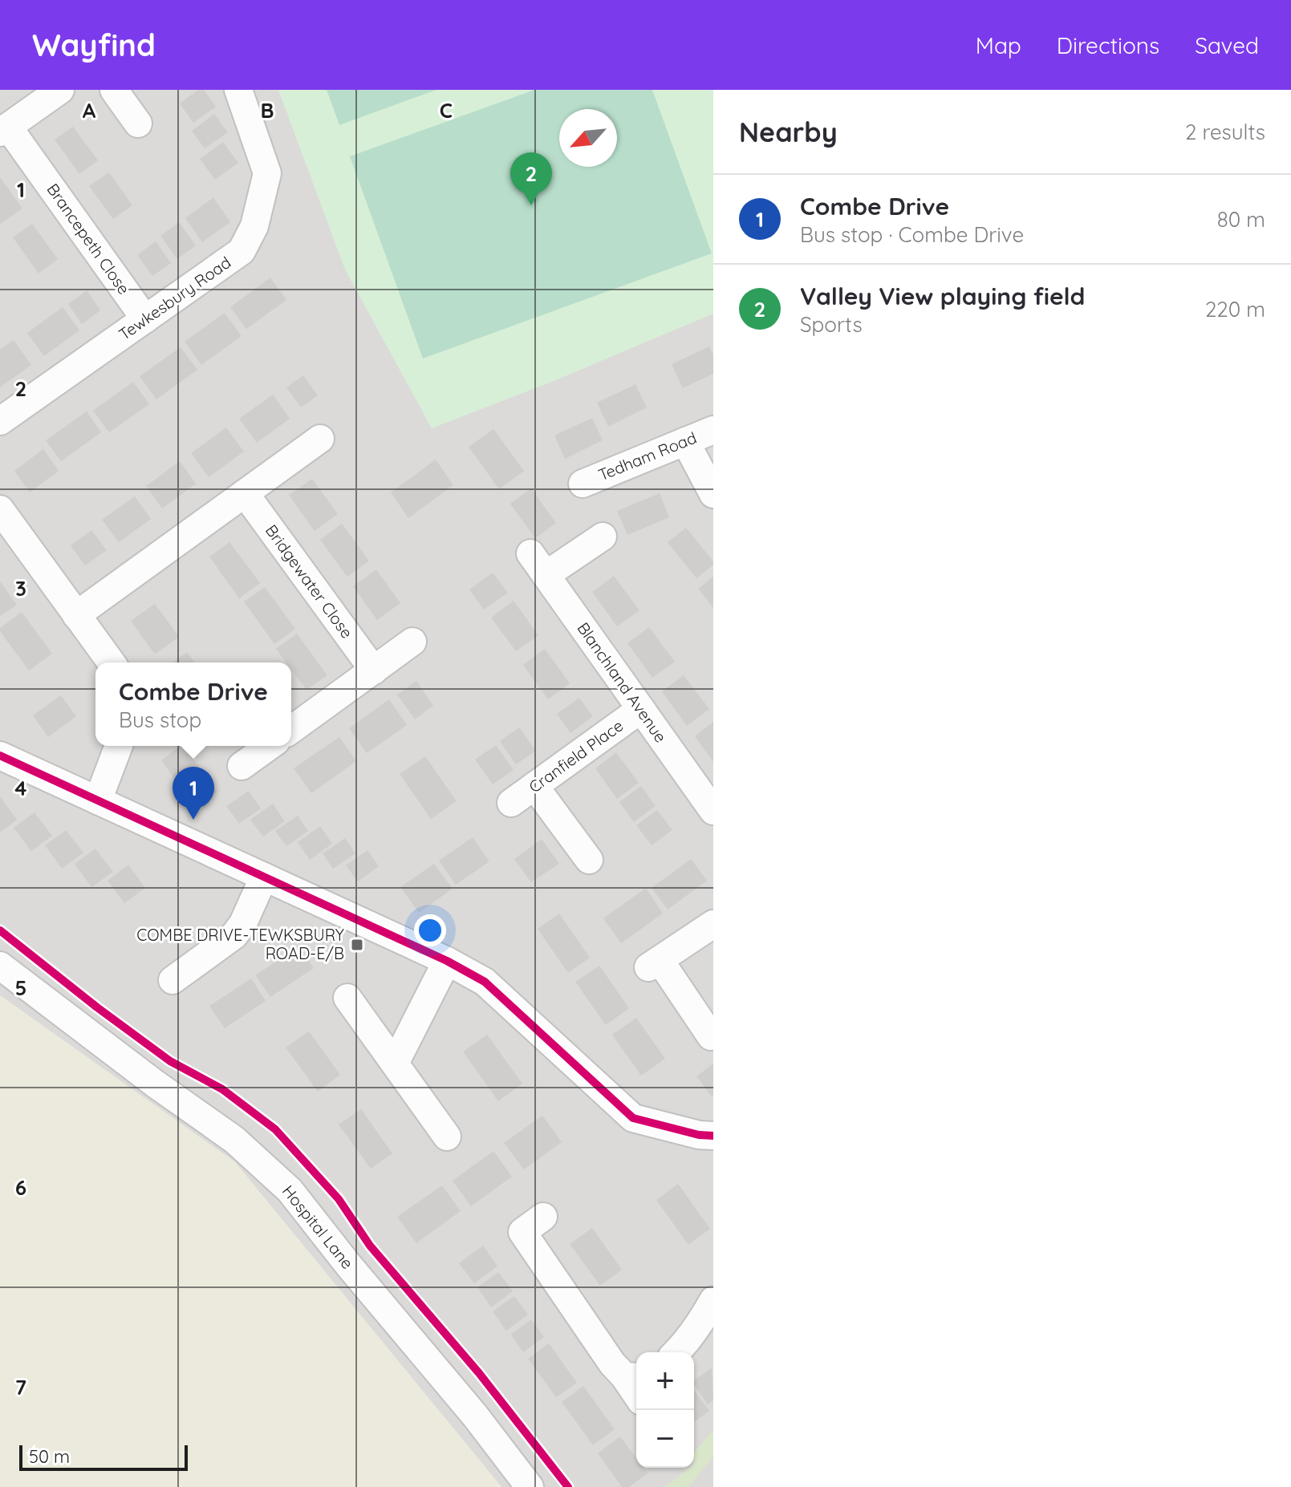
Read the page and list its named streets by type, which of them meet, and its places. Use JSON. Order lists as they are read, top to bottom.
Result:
{
  "streets": {
    "street": [
      "Brancepeth Close",
      "Tewkesbury Road",
      "Tedham Road",
      "Bridgewater Close",
      "Blanchland Avenue",
      "Cranfield Place",
      "Hospital Lane"
    ]
  },
  "crossings": [
    ["Brancepeth Close", "Tewkesbury Road"],
    ["Blanchland Avenue", "Cranfield Place"]
  ],
  "places": {
    "transit": ["COMBE DRIVE-TEWKSBURY ROAD-E/B"]
  },
  "scale_bar": "50 m",
  "north": "bottom left",
  "page": {
    "header": "Wayfind",
    "nav": ["Map", "Directions", "Saved"],
    "heading": ["Nearby", "2 results"],
    "pins": ["2", "1"],
    "list": [
      {
        "mark": "1",
        "name": "Combe Drive",
        "note": "Bus stop · Combe Drive",
        "value": "80 m"
      },
      {
        "mark": "2",
        "name": "Valley View playing field",
        "note": "Sports",
        "value": "220 m"
      }
    ],
    "popup": ["Combe Drive", "Bus stop"],
    "map_buttons": ["+", "−"],
    "scale": "50 m"
  },
  "grid": {
    "columns": ["A", "B", "C"],
    "rows": [
      "1",
      "2",
      "3",
      "4",
      "5",
      "6",
      "7"
    ]
  }
}
